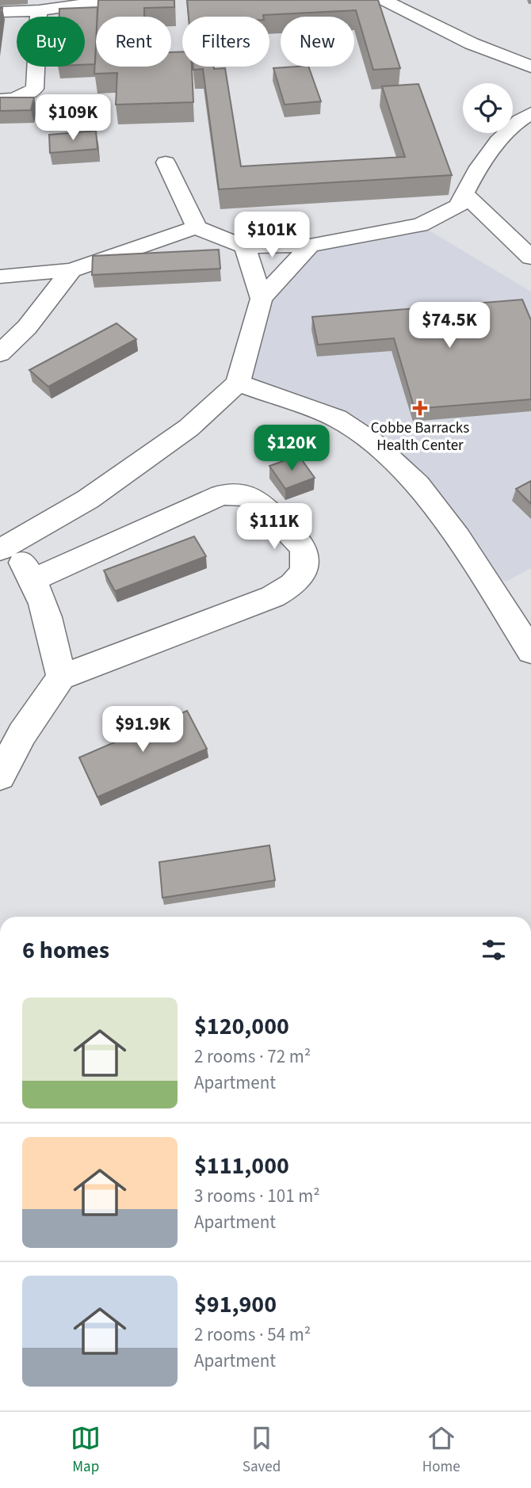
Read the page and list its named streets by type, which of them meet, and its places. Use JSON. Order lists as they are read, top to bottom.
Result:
{
  "places": {
    "health": ["Cobbe Barracks Health Center"]
  },
  "page": {
    "chip": [
      "Buy",
      "Rent",
      "Filters",
      "New"
    ],
    "price": [
      "$109K",
      "$101K",
      "$74.5K",
      "$120K",
      "$111K",
      "$91.9K"
    ],
    "heading": "6 homes",
    "list": [
      {
        "name": "$120,000",
        "note": "2 rooms · 72 m² · Apartment"
      },
      {
        "name": "$111,000",
        "note": "3 rooms · 101 m² · Apartment"
      },
      {
        "name": "$91,900",
        "note": "2 rooms · 54 m² · Apartment"
      }
    ],
    "tabs": ["Map", "Saved", "Home"]
  }
}
